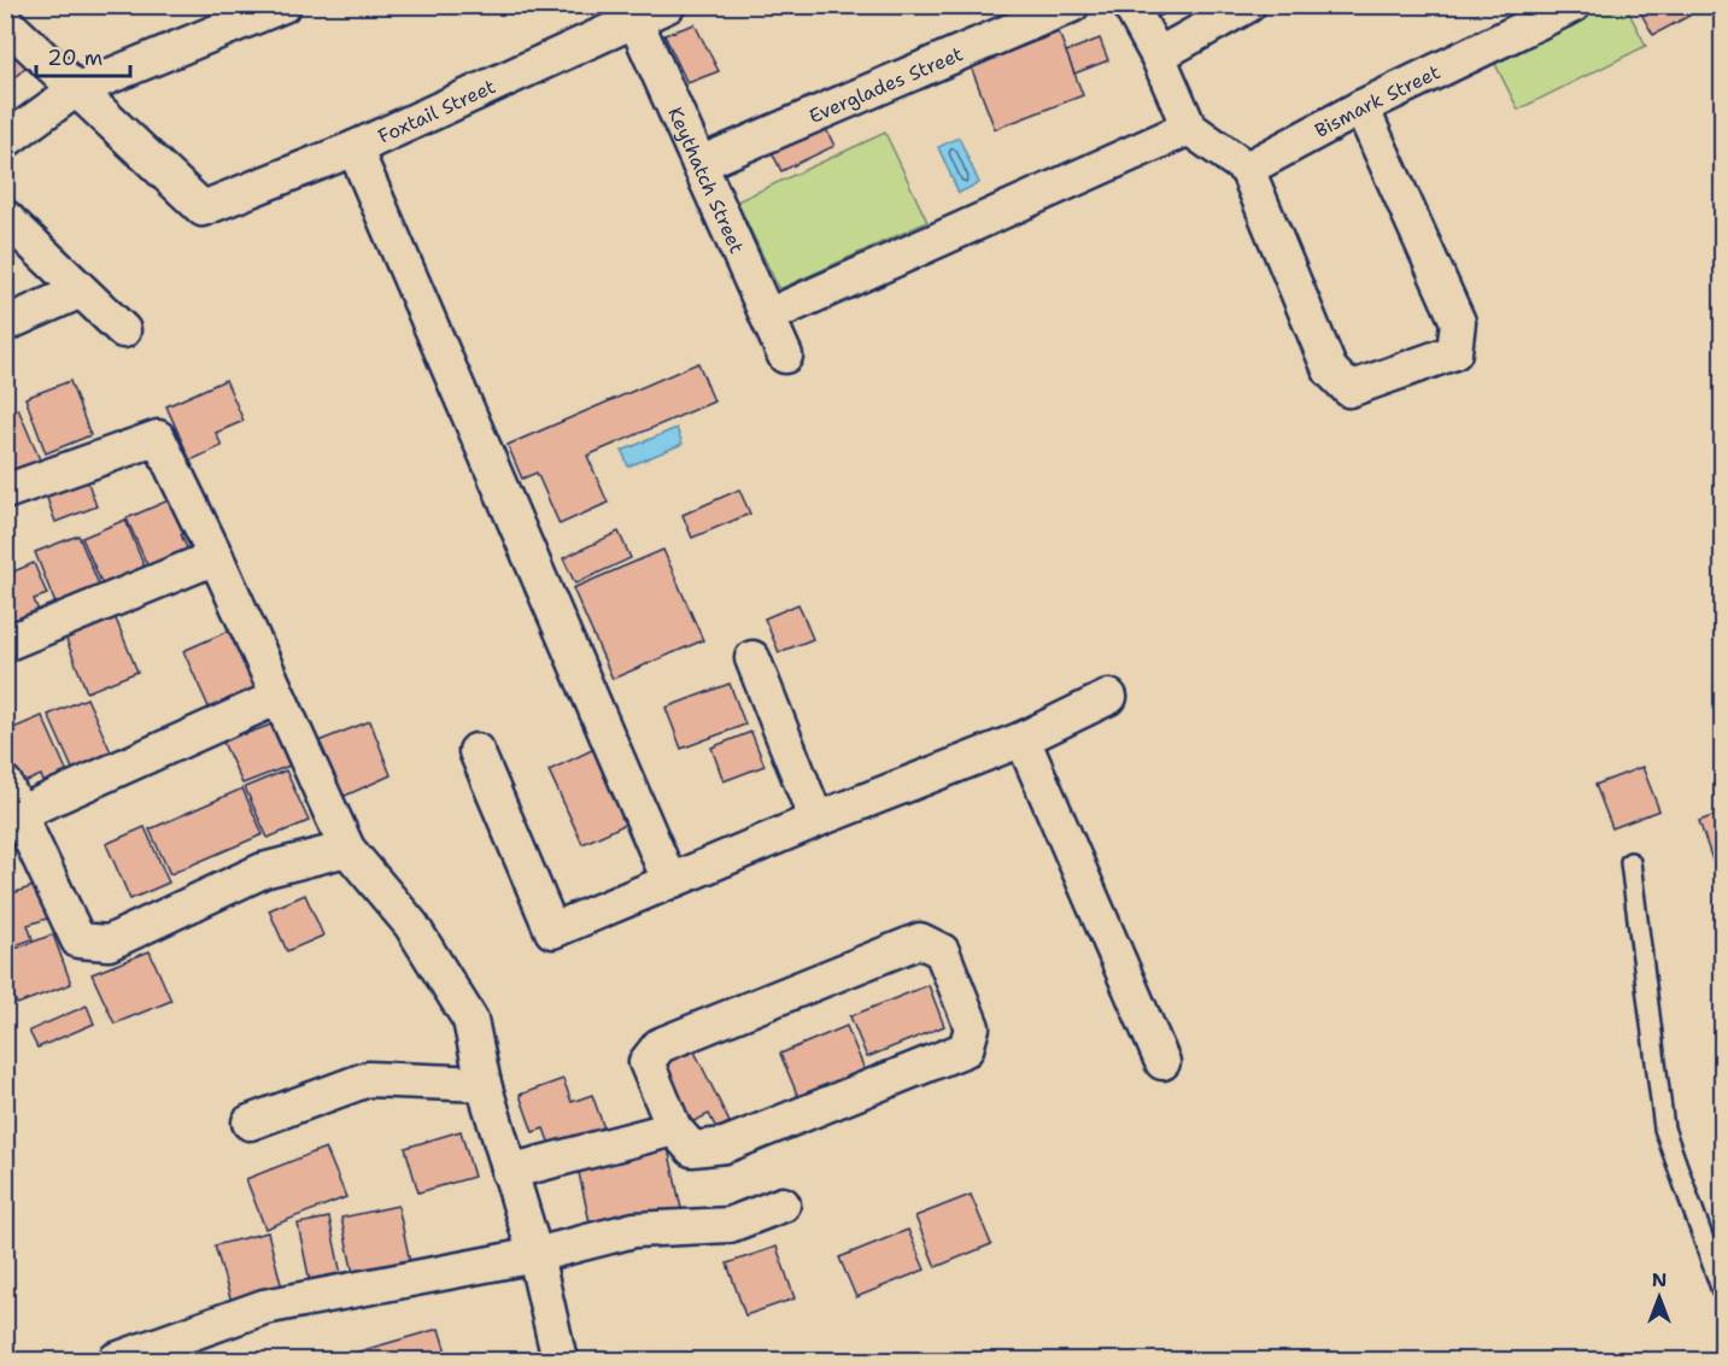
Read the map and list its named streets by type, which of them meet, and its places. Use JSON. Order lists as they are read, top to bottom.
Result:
{
  "streets": {
    "street": [
      "Everglades Street",
      "Bismark Street",
      "Foxtail Street",
      "Keythatch Street"
    ]
  },
  "crossings": [
    ["Everglades Street", "Keythatch Street"],
    ["Foxtail Street", "Keythatch Street"]
  ],
  "scale_bar": "20 m",
  "north": "top"
}
